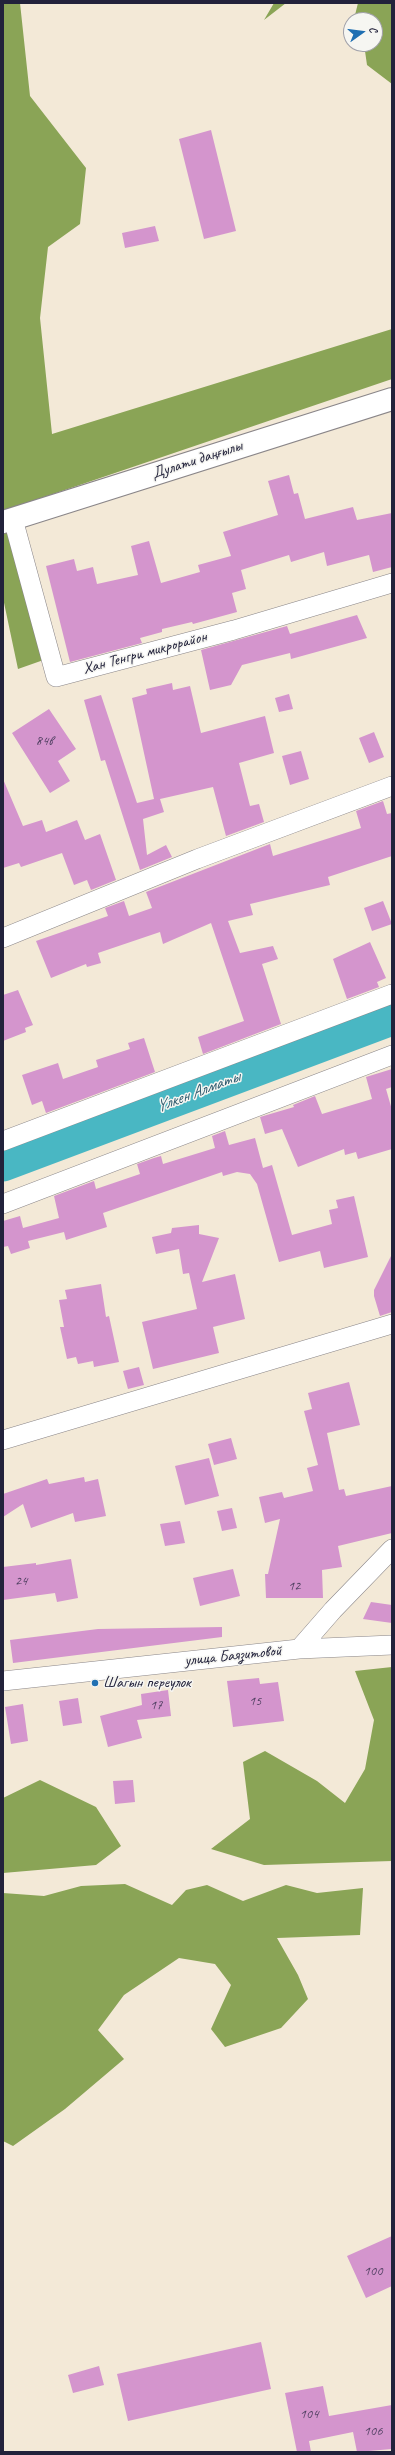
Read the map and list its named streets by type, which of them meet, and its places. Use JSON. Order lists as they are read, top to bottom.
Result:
{
  "streets": {
    "main road": ["Дулати даңғылы"],
    "street": ["Хан Тенгри микрорайон", "улица Баязитовой"]
  },
  "crossings": [
    ["Дулати даңғылы", "Хан Тенгри микрорайон"]
  ],
  "water": ["Үлкен Алматы"],
  "places": ["Шагын переулок"],
  "house_numbers": [
    "84в",
    "24",
    "12",
    "15",
    "17",
    "100",
    "104",
    "106"
  ],
  "north": "right"
}
